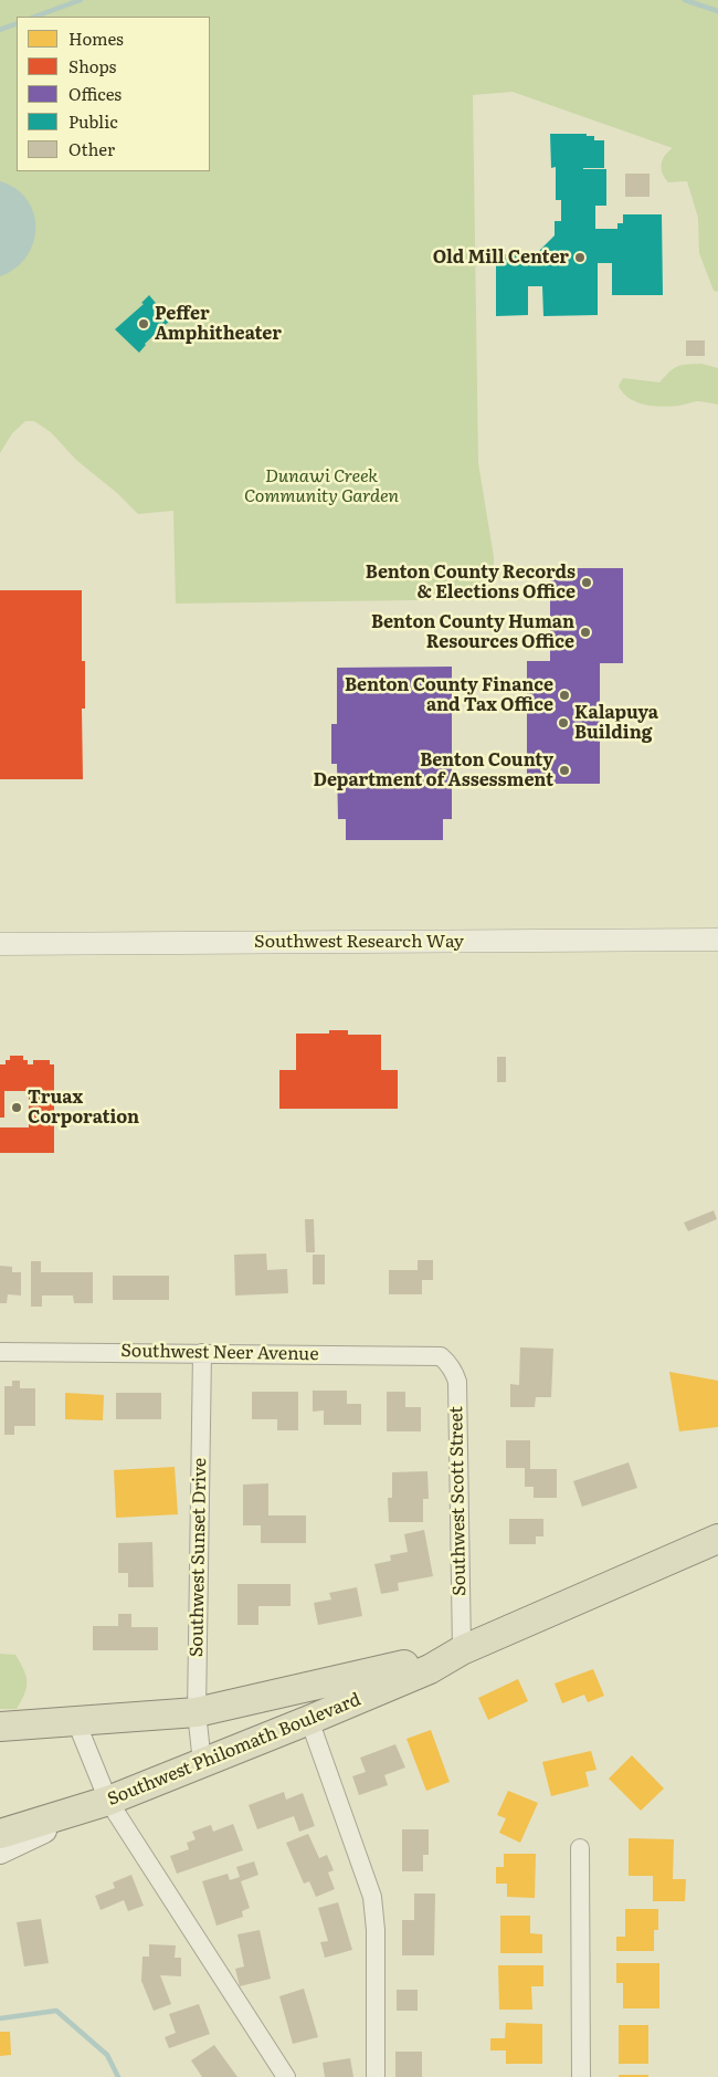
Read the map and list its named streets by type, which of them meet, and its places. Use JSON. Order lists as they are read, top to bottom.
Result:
{
  "streets": {
    "highway": ["Southwest Philomath Boulevard"],
    "street": [
      "Southwest Research Way",
      "Southwest Neer Avenue",
      "Southwest Scott Street",
      "Southwest Sunset Drive"
    ]
  },
  "crossings": [
    ["Southwest Neer Avenue", "Southwest Scott Street"],
    ["Southwest Neer Avenue", "Southwest Sunset Drive"],
    ["Southwest Scott Street", "Southwest Philomath Boulevard"],
    ["Southwest Sunset Drive", "Southwest Philomath Boulevard"]
  ],
  "parks": ["Dunawi Creek Community Garden"],
  "places": [
    "Old Mill Center",
    "Peffer Amphitheater",
    "Benton County Records & Elections Office",
    "Benton County Human Resources Office",
    "Benton County Finance and Tax Office",
    "Kalapuya Building",
    "Benton County Department of Assessment",
    "Truax Corporation"
  ],
  "legend": [
    "Homes",
    "Shops",
    "Offices",
    "Public",
    "Other"
  ]
}
